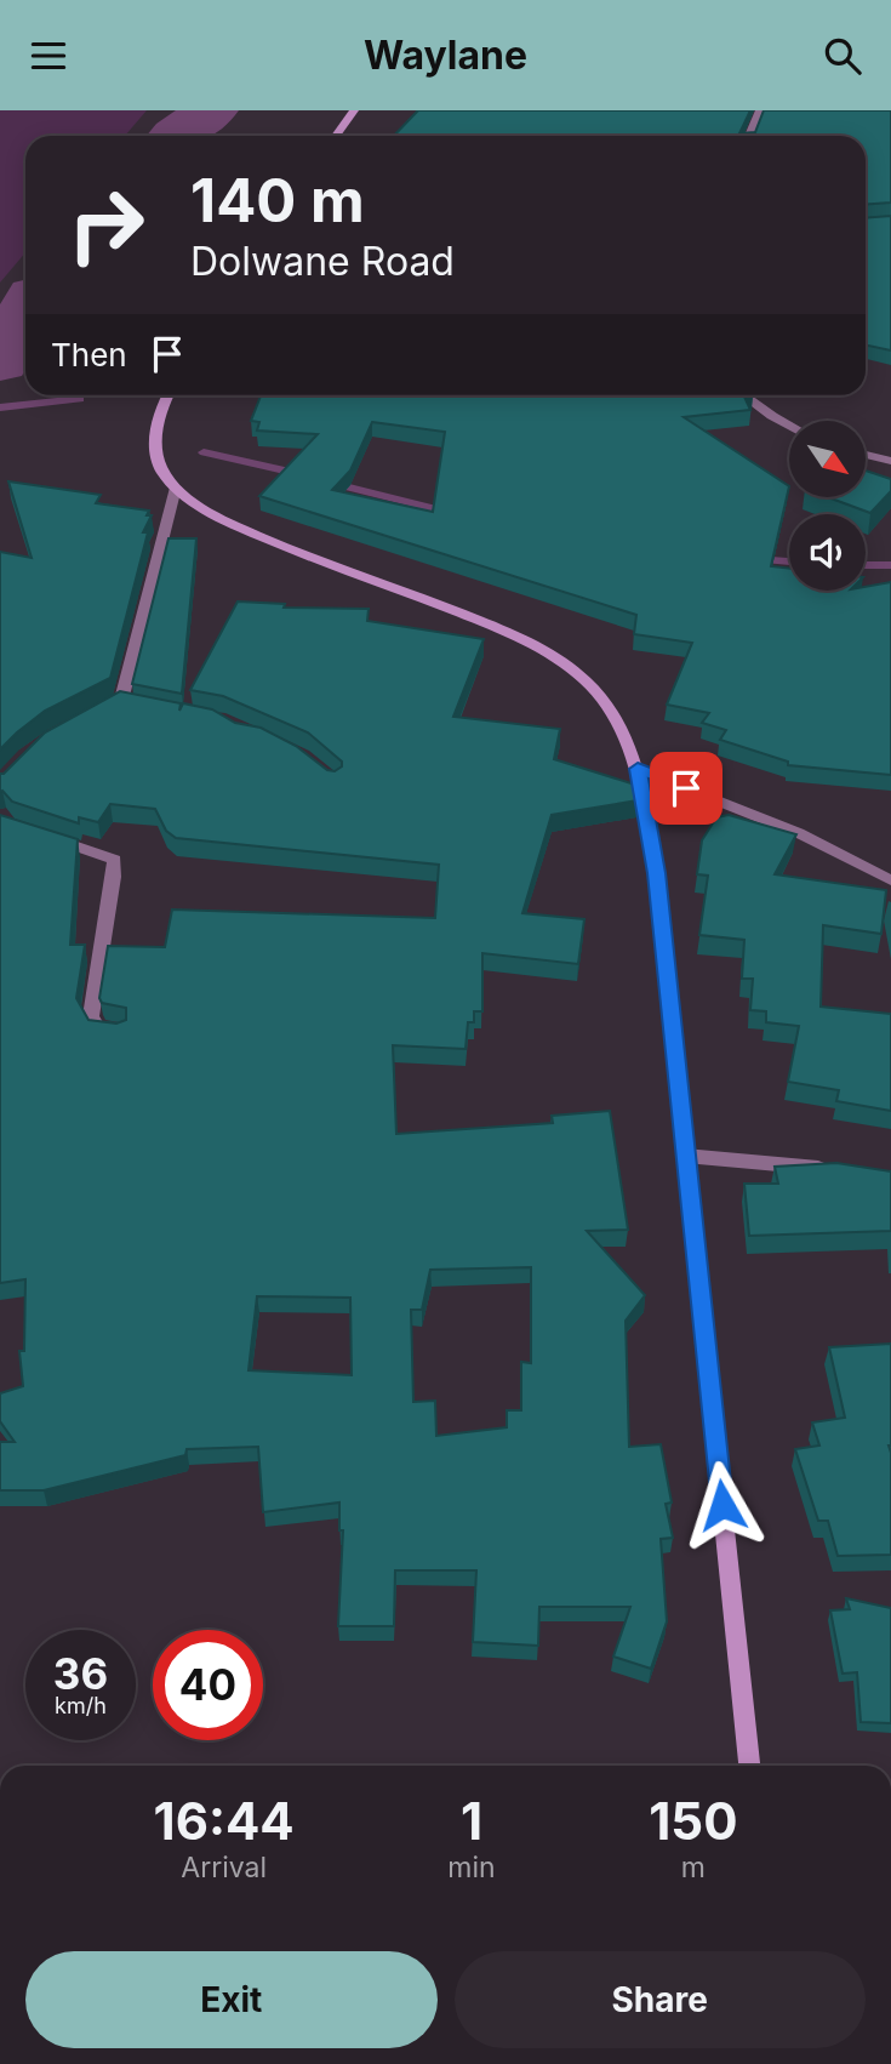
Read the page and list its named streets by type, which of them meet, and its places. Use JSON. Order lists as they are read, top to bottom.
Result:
{
  "north": "bottom right",
  "page": {
    "header": "Waylane",
    "turn": ["140 m", "Dolwane Road"],
    "then": "Then",
    "speed": "36 km/h",
    "limit": "40",
    "eta": [
      "16:44",
      "Arrival",
      "1",
      "min",
      "150",
      "m"
    ],
    "buttons": ["Exit", "Share"]
  }
}
